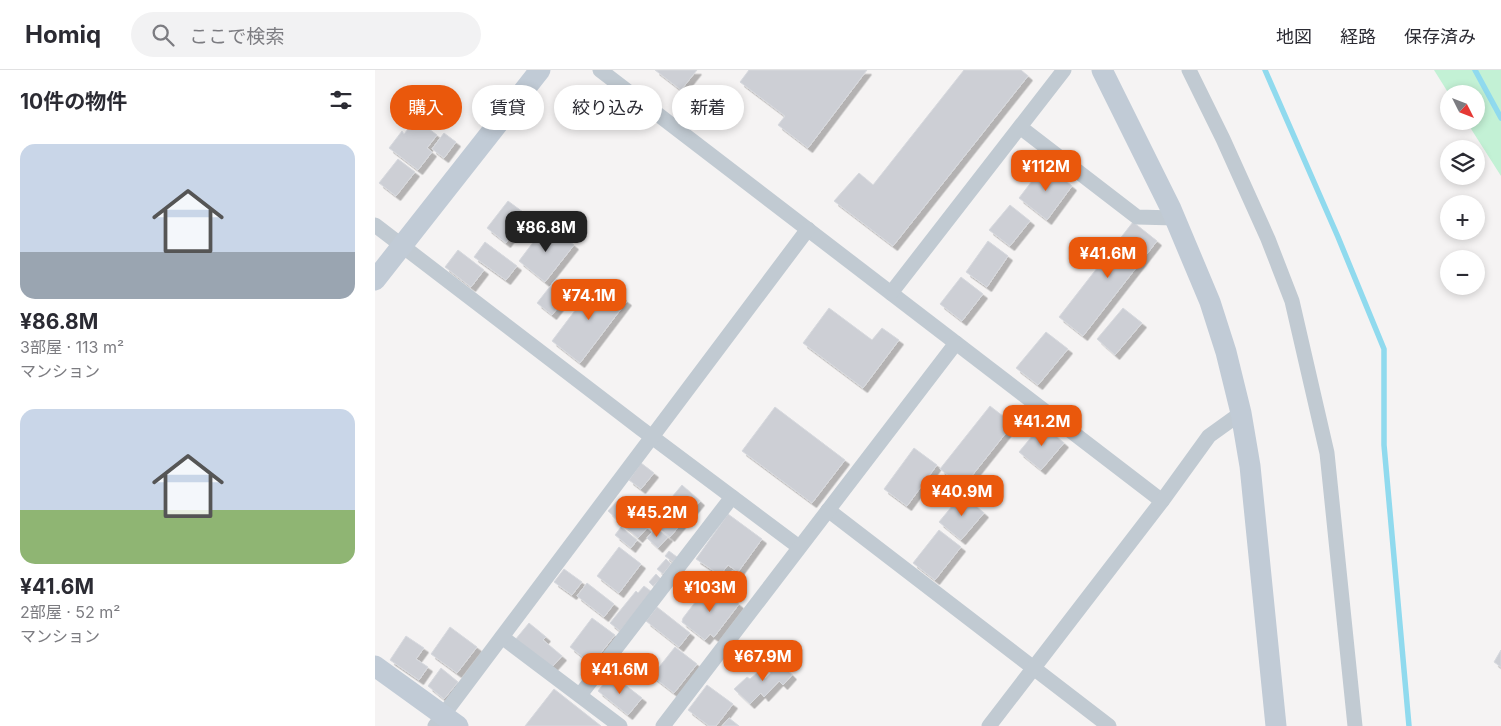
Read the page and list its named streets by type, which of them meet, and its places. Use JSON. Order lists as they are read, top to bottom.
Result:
{
  "north": "bottom right",
  "page": {
    "header": "Homiq",
    "search": "ここで検索",
    "nav": ["地図", "経路", "保存済み"],
    "heading": "10件の物件",
    "map_buttons": ["+", "−"],
    "chip": [
      "購入",
      "賃貸",
      "絞り込み",
      "新着"
    ],
    "list": [
      {
        "name": "¥86.8M",
        "note": "3部屋 · 113 m² · マンション"
      },
      {
        "name": "¥41.6M",
        "note": "2部屋 · 52 m² · マンション"
      }
    ],
    "price": [
      "¥112M",
      "¥86.8M",
      "¥41.6M",
      "¥74.1M",
      "¥41.2M",
      "¥40.9M",
      "¥45.2M",
      "¥103M",
      "¥67.9M",
      "¥41.6M"
    ]
  }
}
